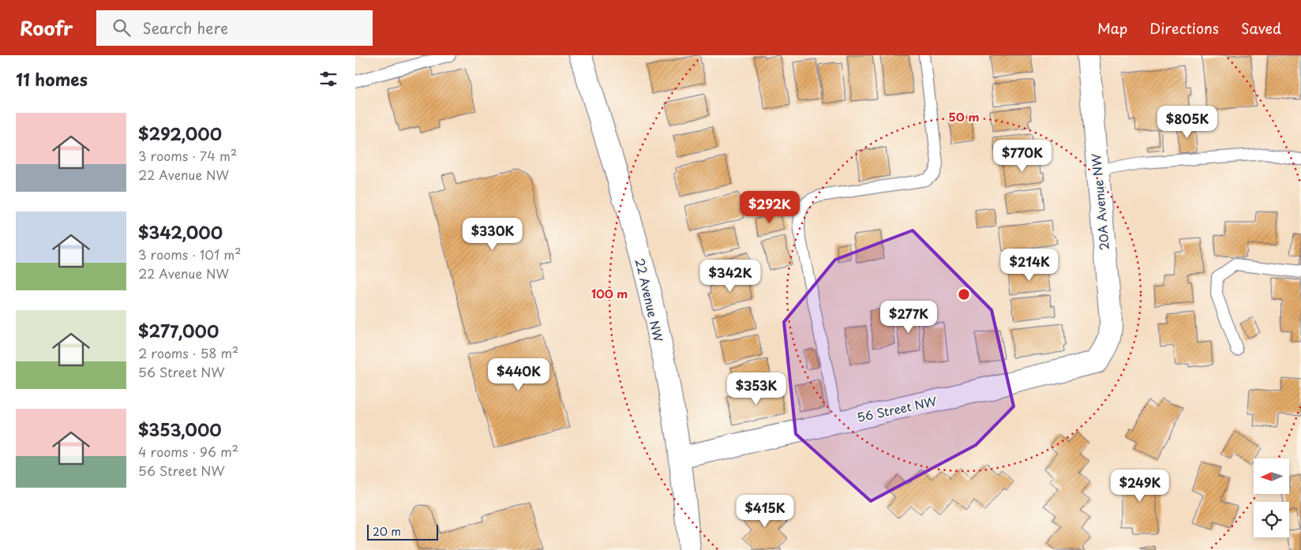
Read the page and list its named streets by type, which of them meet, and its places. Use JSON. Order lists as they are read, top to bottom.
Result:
{
  "streets": {
    "street": ["20A Avenue NW", "22 Avenue NW", "56 Street NW"]
  },
  "crossings": [
    ["20A Avenue NW", "56 Street NW"],
    ["22 Avenue NW", "56 Street NW"]
  ],
  "scale_bar": "20 m",
  "north": "left",
  "page": {
    "header": "Roofr",
    "search": "Search here",
    "nav": ["Map", "Directions", "Saved"],
    "heading": "11 homes",
    "list": [
      {
        "name": "$292,000",
        "note": "3 rooms · 74 m² · 22 Avenue NW"
      },
      {
        "name": "$342,000",
        "note": "3 rooms · 101 m² · 22 Avenue NW"
      },
      {
        "name": "$277,000",
        "note": "2 rooms · 58 m² · 56 Street NW"
      },
      {
        "name": "$353,000",
        "note": "4 rooms · 96 m² · 56 Street NW"
      }
    ],
    "price": [
      "$805K",
      "$770K",
      "$292K",
      "$330K",
      "$214K",
      "$342K",
      "$277K",
      "$440K",
      "$353K",
      "$249K",
      "$415K"
    ],
    "scale": "20 m"
  },
  "rings": ["50 m", "100 m"]
}
